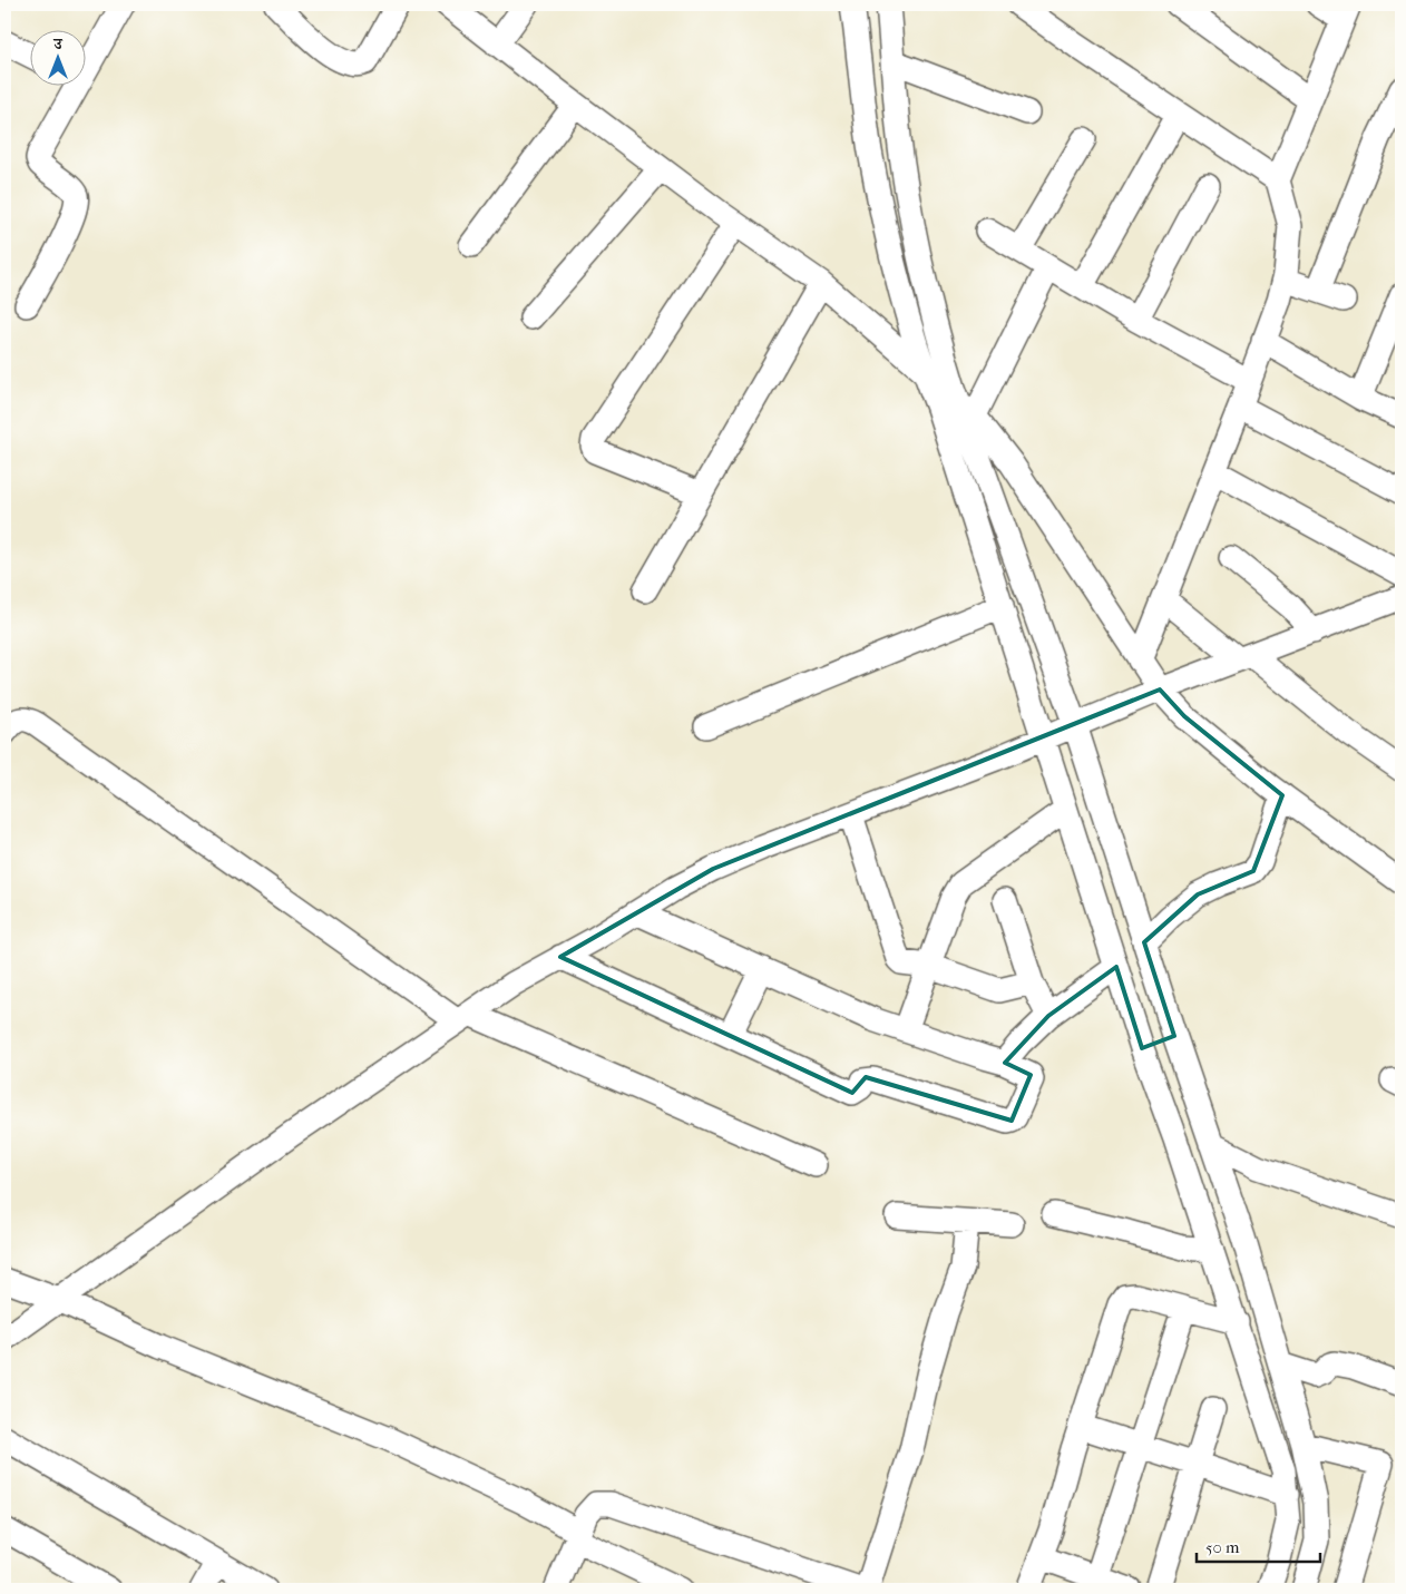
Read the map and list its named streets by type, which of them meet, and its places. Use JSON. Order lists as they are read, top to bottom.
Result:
{
  "scale_bar": "50 m",
  "north": "top"
}
